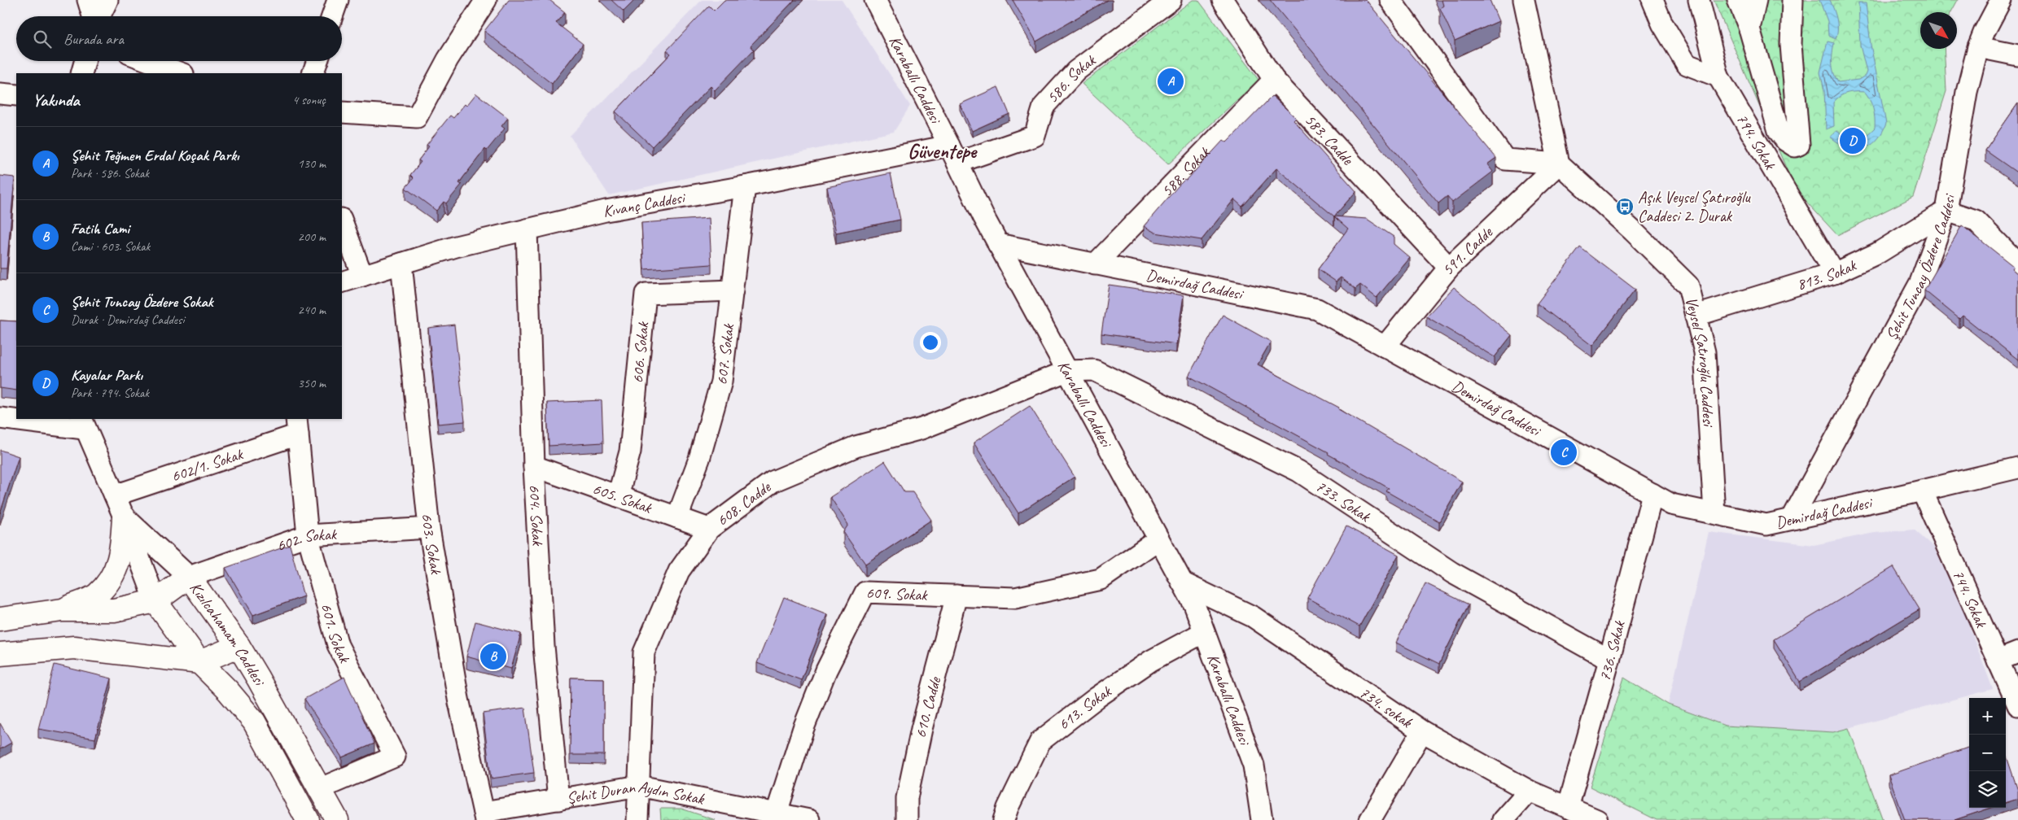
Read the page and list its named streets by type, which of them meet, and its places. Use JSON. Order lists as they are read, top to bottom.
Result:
{
  "streets": {
    "main road": ["Kızılcahamam Caddesi"],
    "street": [
      "Karaballı Caddesi",
      "586. Sokak",
      "583. Cadde",
      "794. Sokak",
      "588. Sokak",
      "Kıvanç Caddesi",
      "591. Cadde",
      "Şehit Tuncay Özdere Caddesi",
      "813. Sokak",
      "Demirdağ Caddesi",
      "606. Sokak",
      "607. Sokak",
      "Veysel Şatıroğlu Caddesi",
      "602/1. Sokak",
      "605. Sokak",
      "733. Sokak",
      "608. Cadde",
      "604. Sokak",
      "602. Sokak",
      "603. Sokak",
      "609. Sokak",
      "744. Sokak",
      "601. Sokak",
      "736. Sokak",
      "610. Cadde",
      "734. sokak",
      "613. Sokak",
      "Şehit Duran Aydın Sokak"
    ]
  },
  "crossings": [
    ["Karaballı Caddesi", "586. Sokak"],
    ["Karaballı Caddesi", "Kıvanç Caddesi"],
    ["Karaballı Caddesi", "Demirdağ Caddesi"],
    ["Karaballı Caddesi", "733. Sokak"],
    ["Karaballı Caddesi", "608. Cadde"],
    ["Karaballı Caddesi", "609. Sokak"],
    ["Karaballı Caddesi", "734. sokak"],
    ["Karaballı Caddesi", "613. Sokak"],
    ["586. Sokak", "Kıvanç Caddesi"],
    ["583. Cadde", "588. Sokak"],
    ["583. Cadde", "591. Cadde"],
    ["794. Sokak", "813. Sokak"],
    ["588. Sokak", "Demirdağ Caddesi"],
    ["Kıvanç Caddesi", "607. Sokak"],
    ["Kıvanç Caddesi", "604. Sokak"],
    ["Kıvanç Caddesi", "603. Sokak"],
    ["591. Cadde", "Demirdağ Caddesi"],
    ["591. Cadde", "Veysel Şatıroğlu Caddesi"],
    ["Şehit Tuncay Özdere Caddesi", "813. Sokak"],
    ["Şehit Tuncay Özdere Caddesi", "Demirdağ Caddesi"],
    ["813. Sokak", "Veysel Şatıroğlu Caddesi"],
    ["Demirdağ Caddesi", "Veysel Şatıroğlu Caddesi"],
    ["Demirdağ Caddesi", "744. Sokak"],
    ["Demirdağ Caddesi", "736. Sokak"],
    ["606. Sokak", "607. Sokak"],
    ["606. Sokak", "605. Sokak"],
    ["607. Sokak", "605. Sokak"],
    ["602/1. Sokak", "601. Sokak"],
    ["605. Sokak", "608. Cadde"],
    ["605. Sokak", "604. Sokak"],
    ["733. Sokak", "608. Cadde"],
    ["733. Sokak", "736. Sokak"],
    ["608. Cadde", "Şehit Duran Aydın Sokak"],
    ["604. Sokak", "Şehit Duran Aydın Sokak"],
    ["602. Sokak", "603. Sokak"],
    ["602. Sokak", "601. Sokak"],
    ["602. Sokak", "Kızılcahamam Caddesi"],
    ["603. Sokak", "Şehit Duran Aydın Sokak"],
    ["609. Sokak", "610. Cadde"],
    ["609. Sokak", "Şehit Duran Aydın Sokak"],
    ["601. Sokak", "Kızılcahamam Caddesi"],
    ["736. Sokak", "734. sokak"]
  ],
  "districts": ["Güventepe"],
  "places": {
    "bus stop": ["Aşık Veysel Şatıroğlu Caddesi 2. Durak"]
  },
  "north": "bottom right",
  "page": {
    "search": "Burada ara",
    "pins": [
      "A",
      "D",
      "C",
      "B"
    ],
    "heading": ["Yakında", "4 sonuç"],
    "list": [
      {
        "mark": "A",
        "name": "Şehit Teğmen Erdal Koçak Parkı",
        "note": "Park · 586. Sokak",
        "value": "130 m"
      },
      {
        "mark": "B",
        "name": "Fatih Cami",
        "note": "Cami · 603. Sokak",
        "value": "200 m"
      },
      {
        "mark": "C",
        "name": "Şehit Tuncay Özdere Sokak",
        "note": "Durak · Demirdağ Caddesi",
        "value": "240 m"
      },
      {
        "mark": "D",
        "name": "Kayalar Parkı",
        "note": "Park · 794. Sokak",
        "value": "350 m"
      }
    ],
    "map_buttons": ["+", "−"]
  }
}
